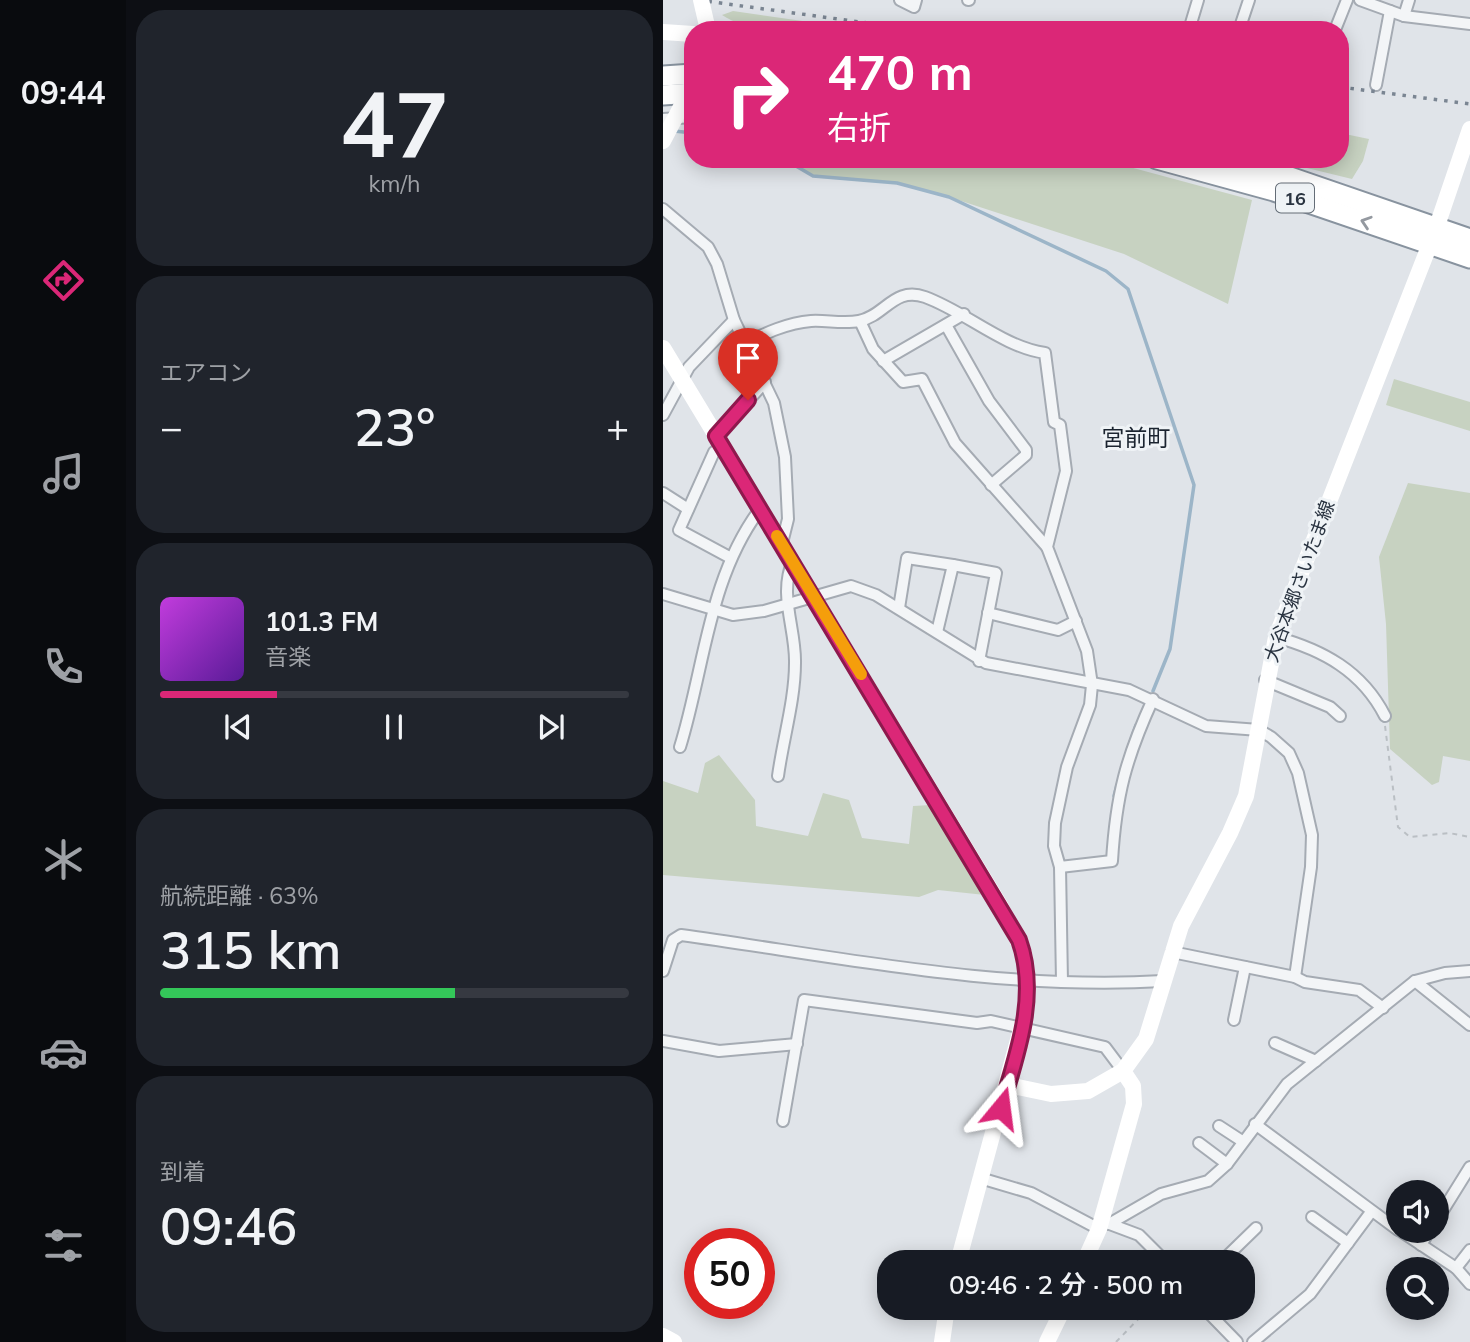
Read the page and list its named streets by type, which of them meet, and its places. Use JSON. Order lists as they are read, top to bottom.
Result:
{
  "streets": {
    "highway": ["16"],
    "main road": ["大谷本郷さいたま線"]
  },
  "crossings": [
    ["16", "大谷本郷さいたま線"]
  ],
  "districts": ["宮前町"],
  "page": {
    "tabs": "09:44",
    "tile": [
      ["47", "km/h"],
      "エアコン",
      ["航続距離 · 63%", "315 km"],
      ["到着", "09:46"]
    ],
    "turn": ["470 m", "右折"],
    "heat": ["−", "23°", "+"],
    "song": ["101.3 FM", "音楽"],
    "limit": "50",
    "trip": "09:46 · 2 分 · 500 m"
  }
}
